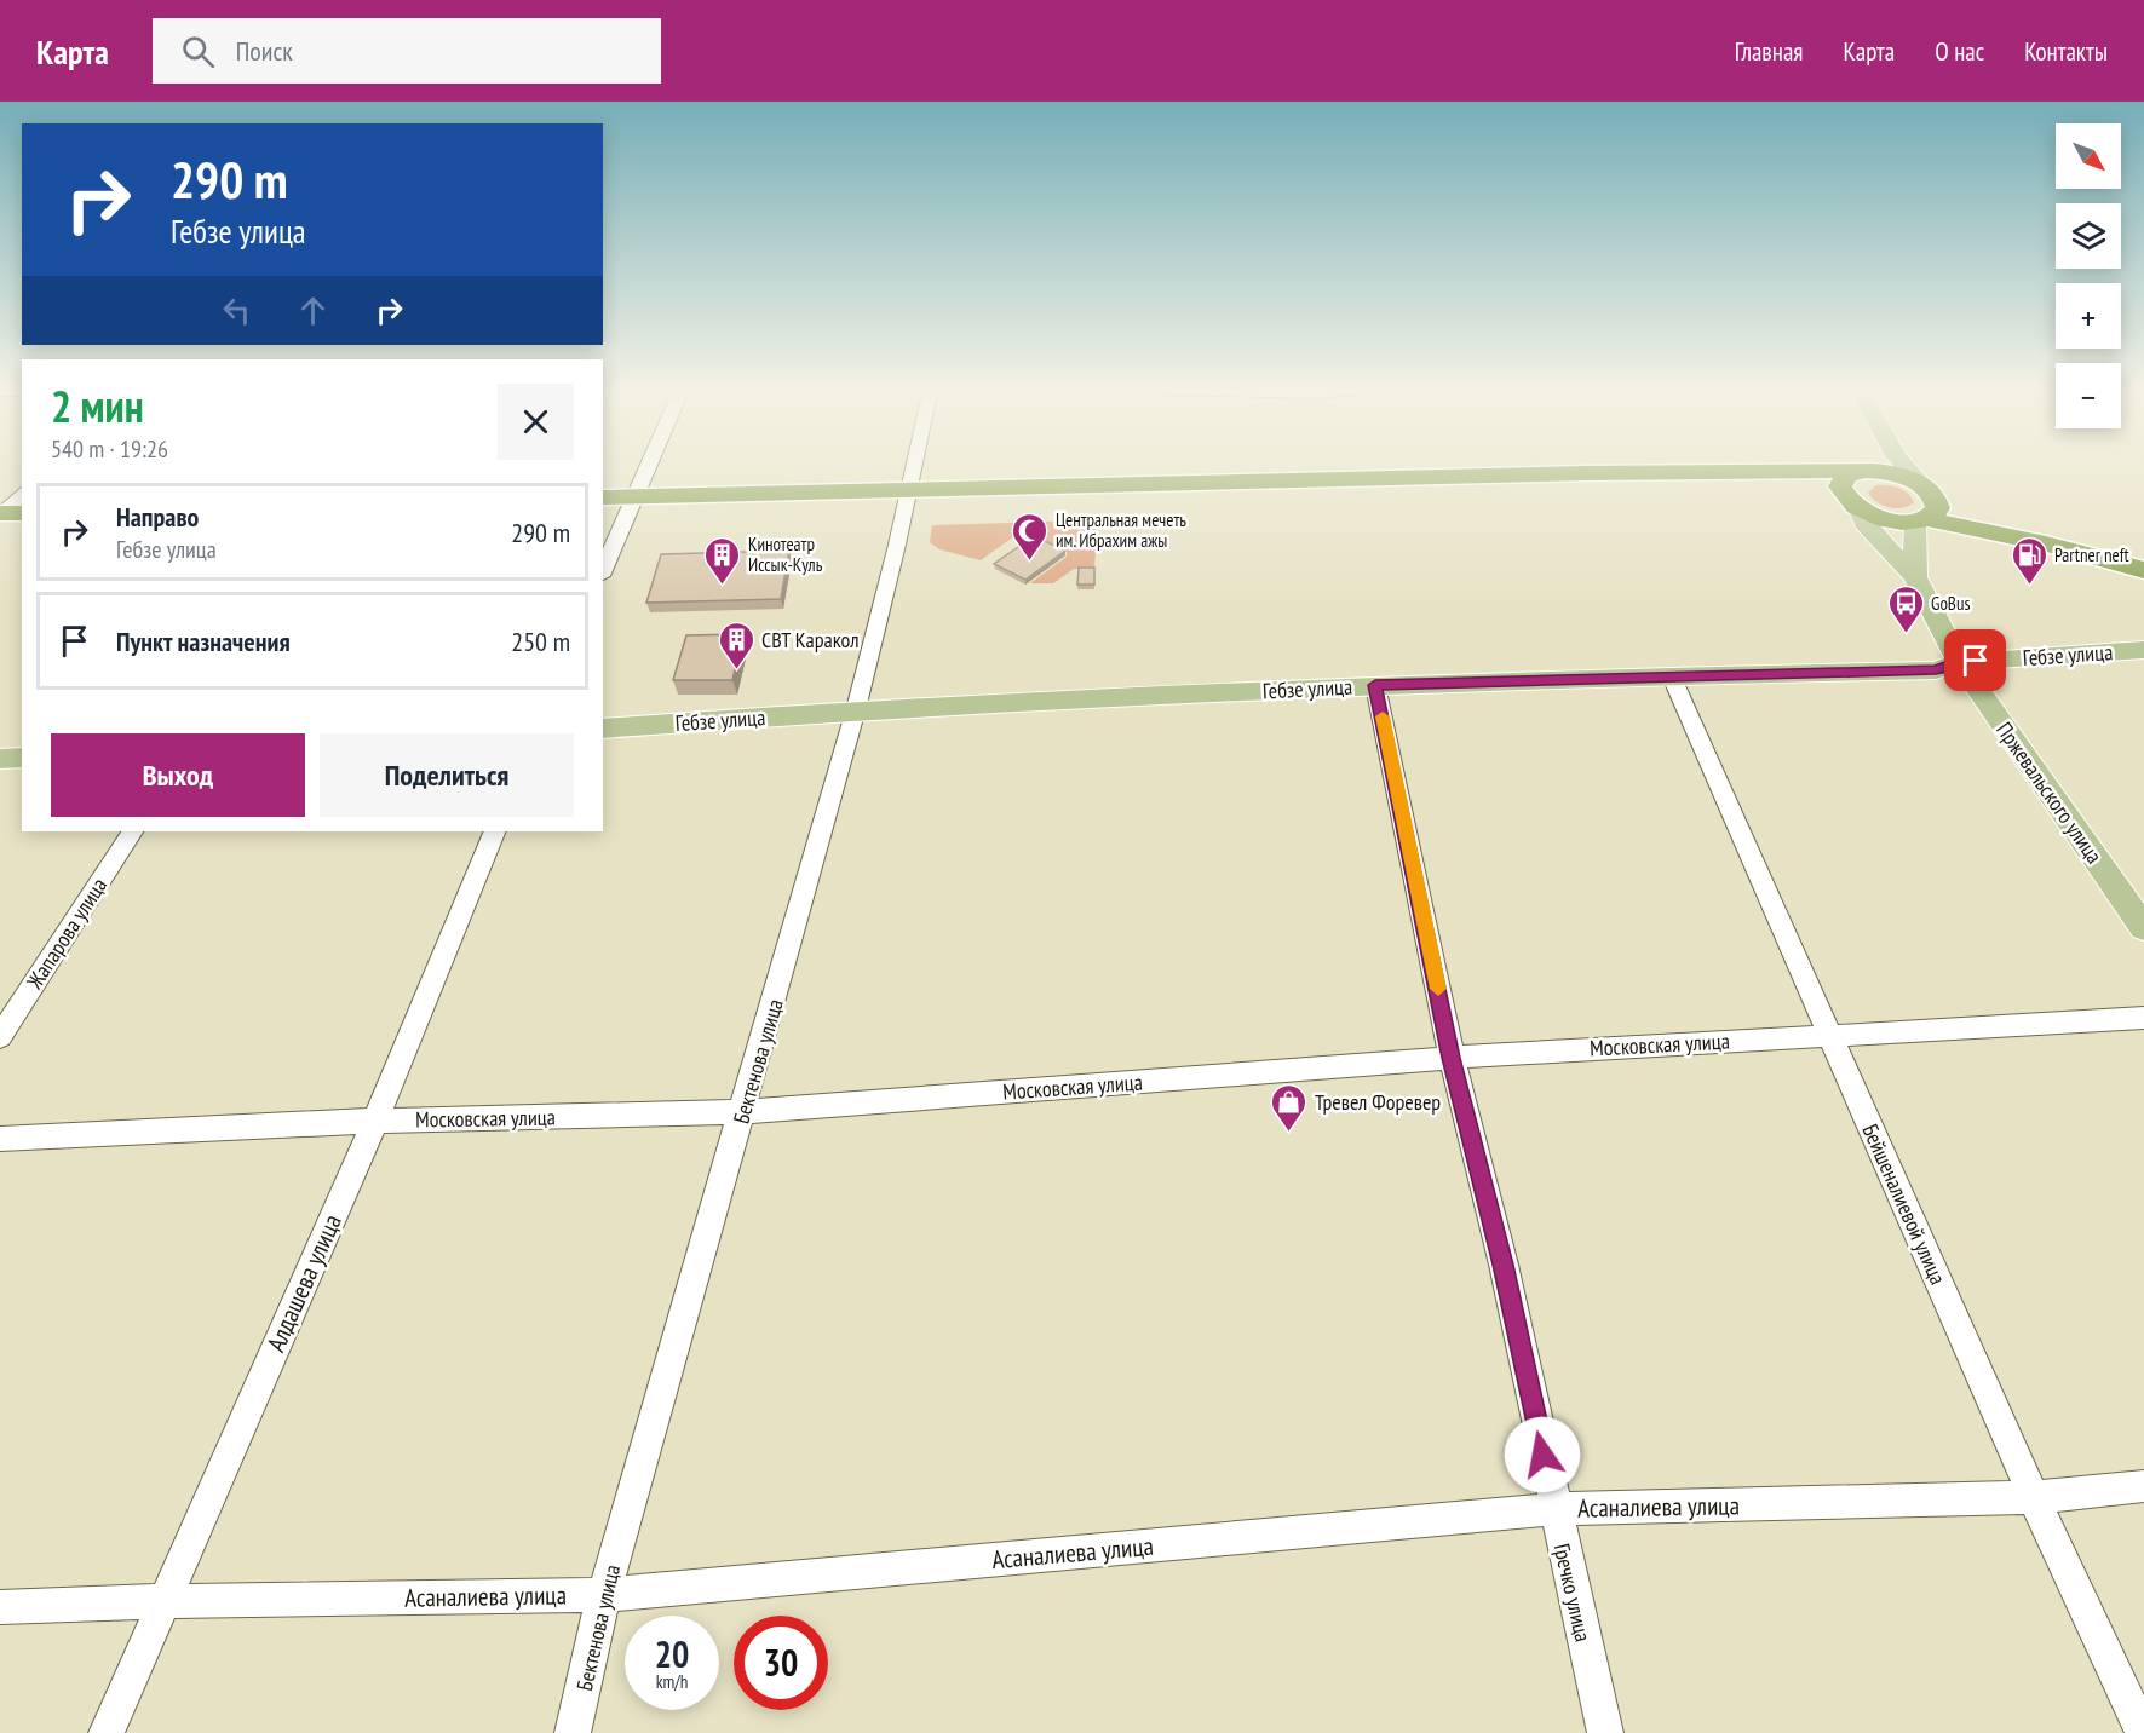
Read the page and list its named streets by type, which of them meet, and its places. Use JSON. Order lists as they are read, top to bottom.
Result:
{
  "streets": {
    "main road": ["Гебзе улица", "Пржевальского улица"],
    "street": [
      "Жапарова улица",
      "Московская улица",
      "Бектенова улица",
      "Бейшеналиевой улица",
      "Алдашева улица",
      "Асаналиева улица",
      "Гречко улица"
    ]
  },
  "crossings": [
    ["Гебзе улица", "Пржевальского улица"],
    ["Гебзе улица", "Бектенова улица"],
    ["Гебзе улица", "Бейшеналиевой улица"],
    ["Гебзе улица", "Гречко улица"],
    ["Московская улица", "Бектенова улица"],
    ["Московская улица", "Бейшеналиевой улица"],
    ["Московская улица", "Алдашева улица"],
    ["Московская улица", "Гречко улица"],
    ["Бектенова улица", "Асаналиева улица"],
    ["Бейшеналиевой улица", "Асаналиева улица"],
    ["Алдашева улица", "Асаналиева улица"],
    ["Асаналиева улица", "Гречко улица"]
  ],
  "places": {
    "mosque": ["Центральная мечеть им. Ибрахим ажы"],
    "building": ["Кинотеатр Иссык-Куль", "СВТ Каракол"],
    "fuel station": ["Partner neft"],
    "bus stop": ["GoBus"],
    "shop": ["Тревел Форевер"]
  },
  "north": "bottom right",
  "page": {
    "header": "Карта",
    "search": "Поиск",
    "nav": [
      "Главная",
      "Карта",
      "О нас",
      "Контакты"
    ],
    "map_buttons": ["+", "−"],
    "turn": ["290 m", "Гебзе улица"],
    "heading": ["2 мин", "540 m · 19:26"],
    "list": [
      {
        "name": "Направо",
        "note": "Гебзе улица",
        "value": "290 m"
      },
      {
        "name": "Пункт назначения",
        "value": "250 m"
      }
    ],
    "buttons": ["Выход", "Поделиться"],
    "speed": "20 km/h",
    "limit": "30"
  }
}
